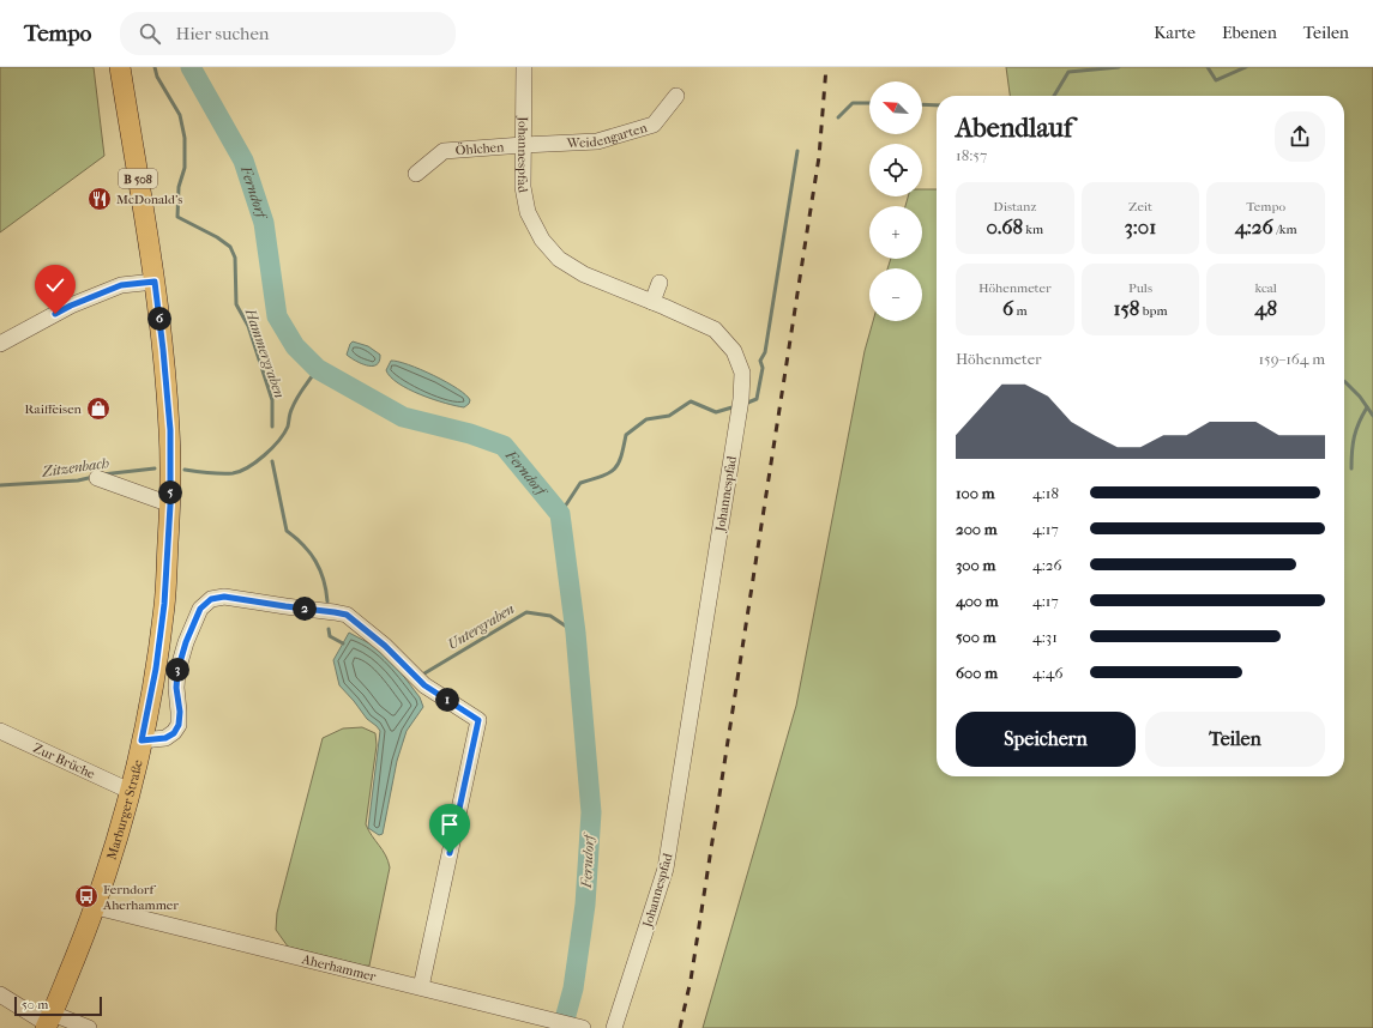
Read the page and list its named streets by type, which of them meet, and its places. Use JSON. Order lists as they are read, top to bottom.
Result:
{
  "streets": {
    "main road": ["B 508", "Marburger Straße"],
    "street": [
      "Weidengarten",
      "Öhlchen",
      "Johannespfad",
      "Zur Brüche",
      "Aherhammer"
    ]
  },
  "crossings": [
    ["Weidengarten", "Öhlchen"],
    ["Weidengarten", "Johannespfad"],
    ["Öhlchen", "Johannespfad"],
    ["Zur Brüche", "Marburger Straße"],
    ["Marburger Straße", "Aherhammer"]
  ],
  "water": [
    "Ferndorf",
    "Hammergraben",
    "Zitzenbach",
    "Untergraben"
  ],
  "places": {
    "restaurant": ["McDonald's"],
    "shop": ["Raiffeisen"],
    "bus stop": ["Ferndorf Aherhammer"]
  },
  "scale_bar": "50 m",
  "north": "top left",
  "page": {
    "header": "Tempo",
    "search": "Hier suchen",
    "nav": ["Karte", "Ebenen", "Teilen"],
    "map_buttons": ["+", "−"],
    "heading": ["Abendlauf", "18:57"],
    "stats": [
      ["Distanz", "0.68 km"],
      ["Zeit", "3:01"],
      ["Tempo", "4:26 /km"],
      ["Höhenmeter", "6 m"],
      ["Puls", "158 bpm"],
      ["kcal", "48"]
    ],
    "pins": [
      "6",
      "5",
      "2",
      "3",
      "1"
    ],
    "chart": ["Höhenmeter", "159–164 m"],
    "list": [
      {
        "name": "100 m",
        "note": "4:18"
      },
      {
        "name": "200 m",
        "note": "4:17"
      },
      {
        "name": "300 m",
        "note": "4:26"
      },
      {
        "name": "400 m",
        "note": "4:17"
      },
      {
        "name": "500 m",
        "note": "4:31"
      },
      {
        "name": "600 m",
        "note": "4:46"
      }
    ],
    "buttons": ["Speichern", "Teilen"],
    "scale": "50 m"
  }
}
